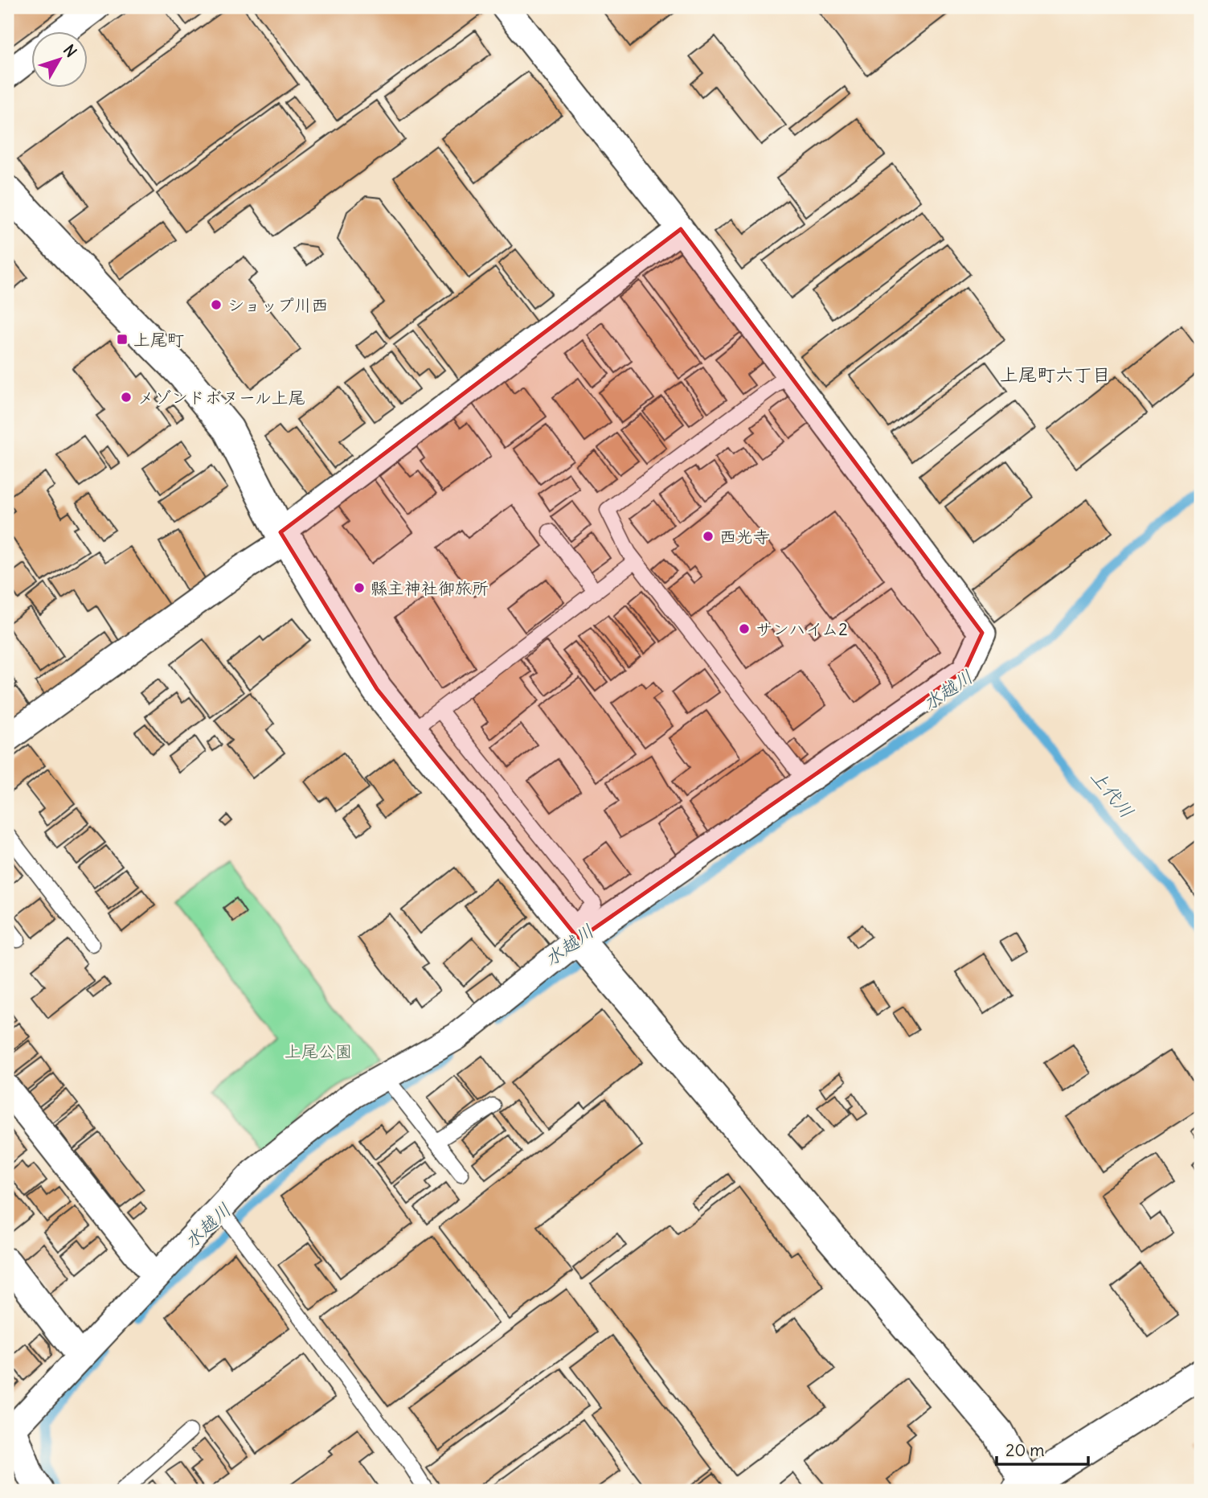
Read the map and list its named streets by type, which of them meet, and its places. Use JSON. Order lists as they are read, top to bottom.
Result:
{
  "districts": ["上尾町六丁目"],
  "water": ["水越川", "上代川"],
  "parks": ["上尾公園"],
  "places": {
    "other": [
      "ショップ川西",
      "メゾンドボヌール上尾",
      "西光寺",
      "縣主神社御旅所",
      "サンハイム2"
    ],
    "transit": ["上尾町"]
  },
  "scale_bar": "20 m",
  "north": "top right"
}
